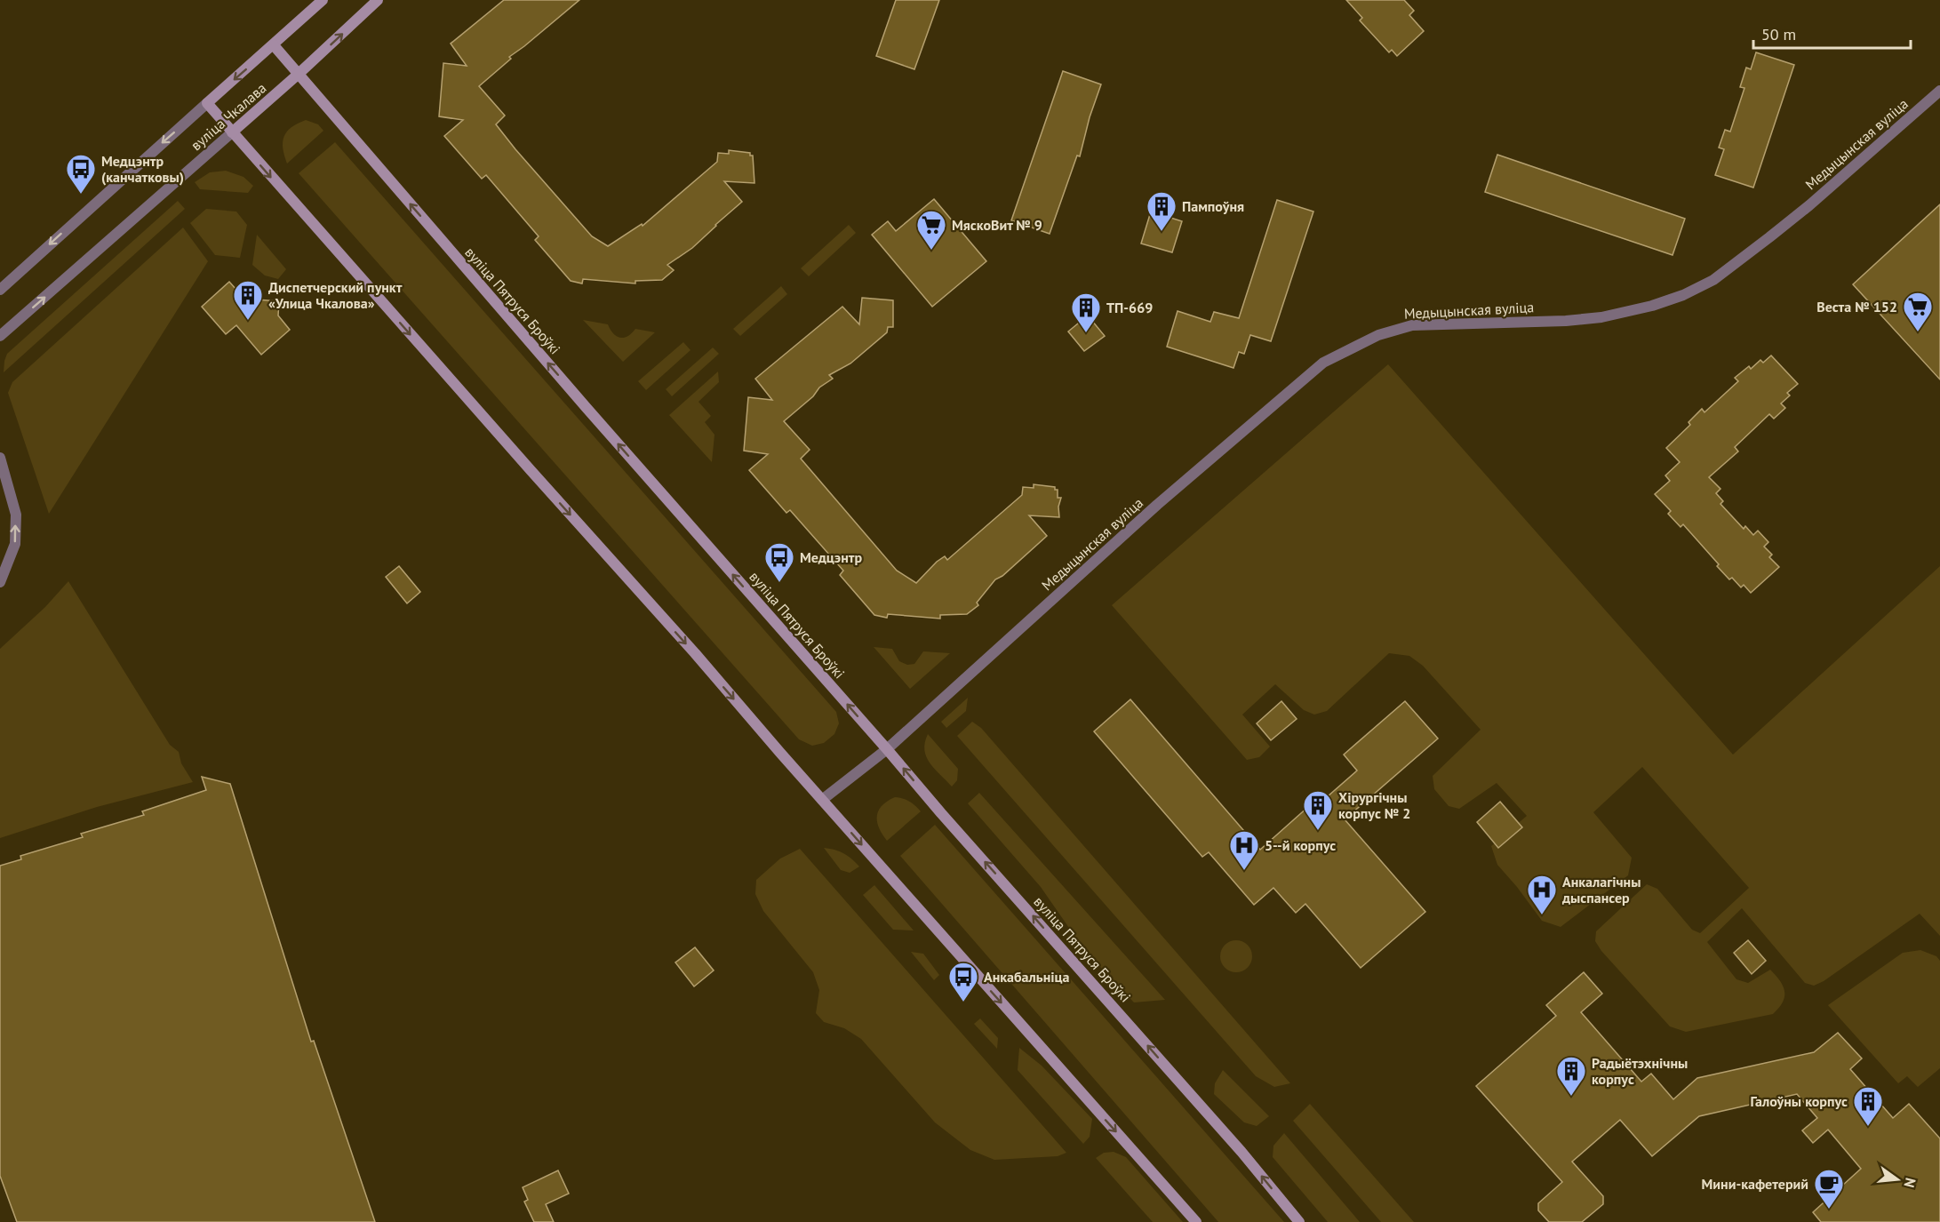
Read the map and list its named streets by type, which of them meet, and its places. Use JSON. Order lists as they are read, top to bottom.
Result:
{
  "streets": {
    "main road": ["вуліца Чкалава", "вуліца Пятруся Броўкі"],
    "street": ["Медыцынская вуліца"]
  },
  "crossings": [
    ["вуліца Чкалава", "вуліца Пятруся Броўкі"],
    ["Медыцынская вуліца", "вуліца Пятруся Броўкі"]
  ],
  "places": {
    "bus stop": ["Медцэнтр (канчатковы)", "Медцэнтр", "Анкабальніца"],
    "building": [
      "Пампоўня",
      "Диспетчерский пункт «Улица Чкалова»",
      "ТП-669",
      "Хірургічны корпус № 2",
      "Радыётэхнічны корпус",
      "Галоўны корпус"
    ],
    "supermarket": ["МяскоВит № 9", "Веста № 152"],
    "hospital": ["5--й корпус", "Анкалагічны дыспансер"],
    "cafe": ["Мини-кафетерий"]
  },
  "scale_bar": "50 m",
  "north": "right"
}
